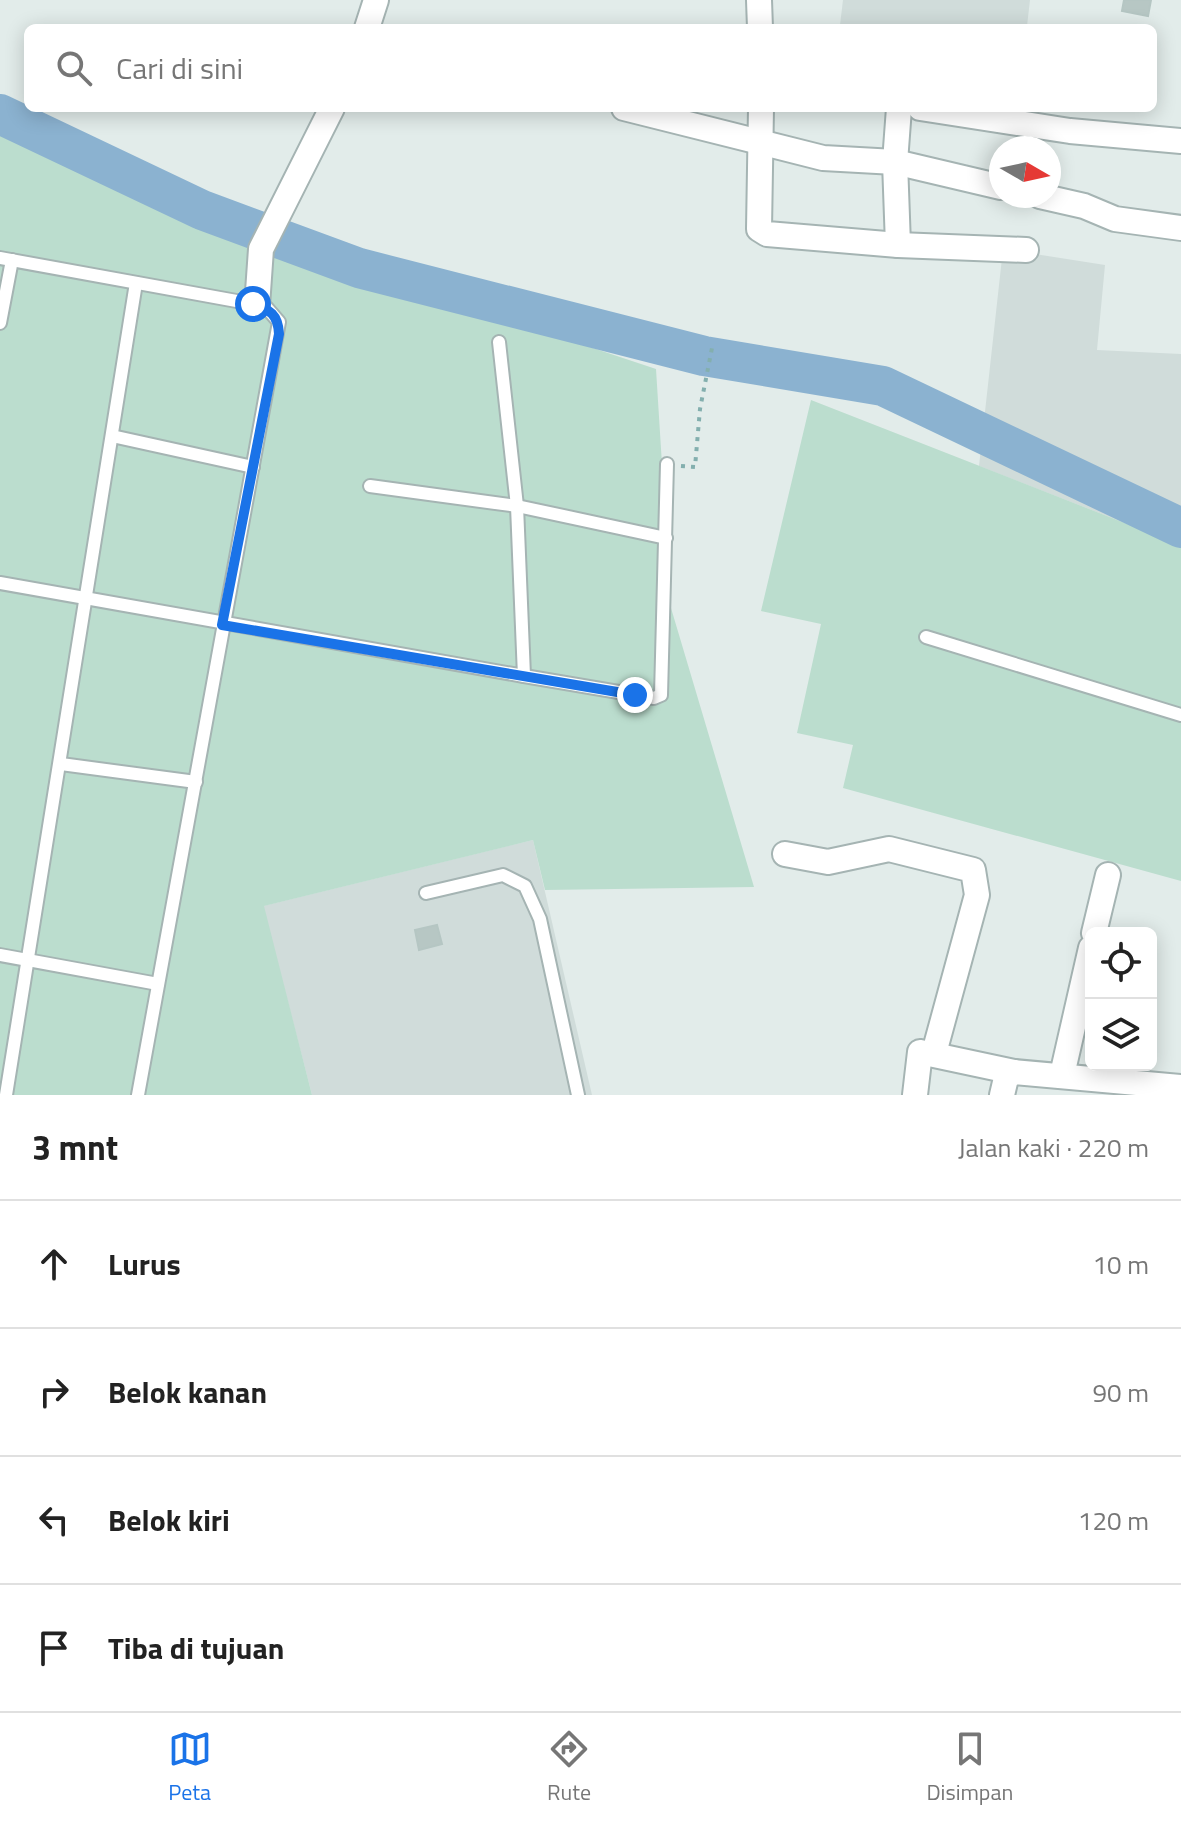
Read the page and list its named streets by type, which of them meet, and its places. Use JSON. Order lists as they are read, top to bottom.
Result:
{
  "north": "right",
  "page": {
    "search": "Cari di sini",
    "heading": ["3 mnt", "Jalan kaki · 220 m"],
    "list": [
      ["Lurus", "10 m"],
      ["Belok kanan", "90 m"],
      ["Belok kiri", "120 m"],
      "Tiba di tujuan"
    ],
    "nav": ["Peta", "Rute", "Disimpan"]
  }
}
